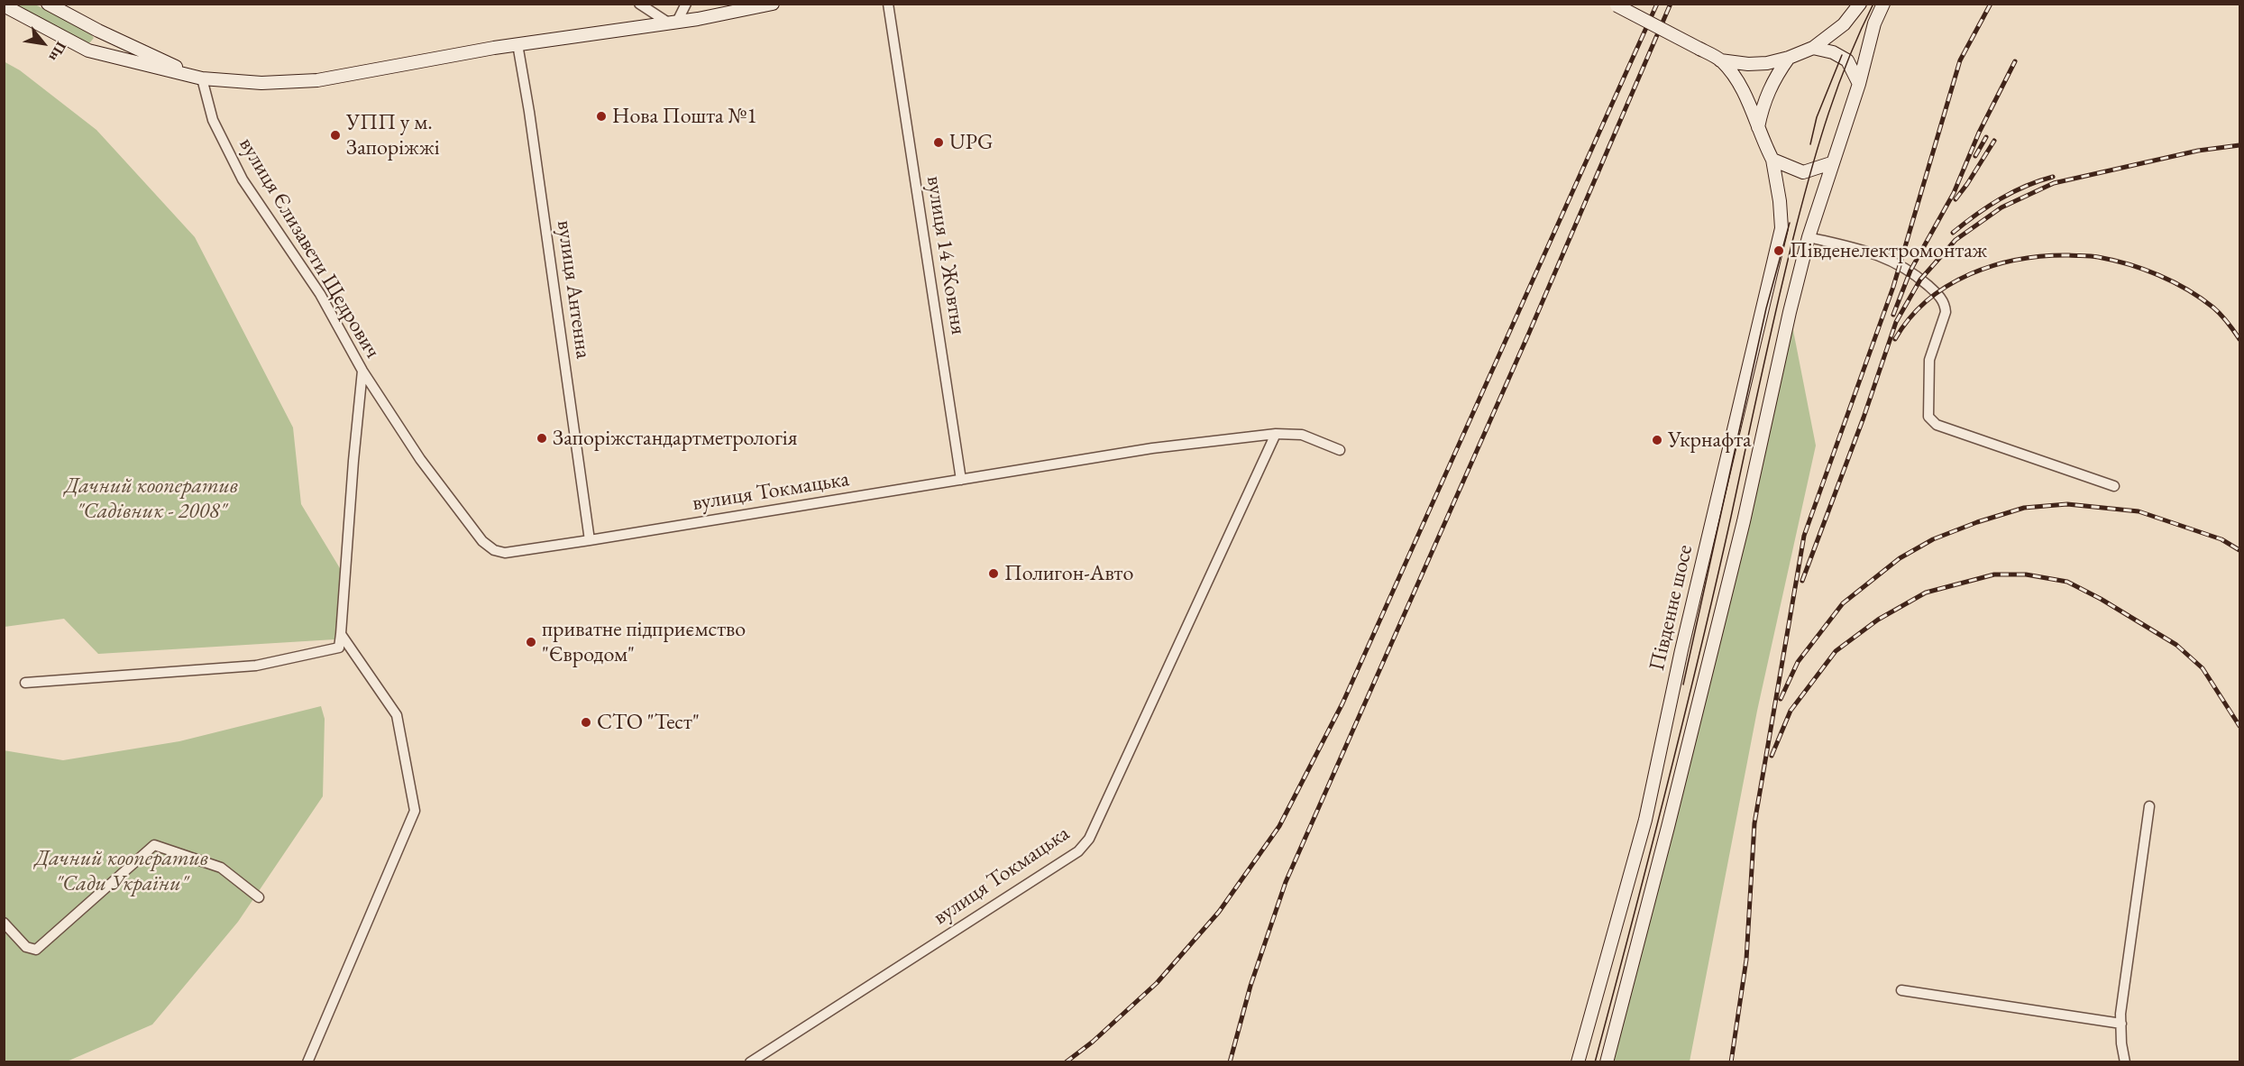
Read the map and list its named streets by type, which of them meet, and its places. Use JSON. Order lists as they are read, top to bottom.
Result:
{
  "streets": {
    "main road": ["Південне шосе"],
    "street": [
      "вулиця Єлизавети Щедрович",
      "вулиця 14 Жовтня",
      "вулиця Антенна",
      "вулиця Токмацька"
    ]
  },
  "crossings": [
    ["вулиця Єлизавети Щедрович", "вулиця Токмацька"],
    ["вулиця 14 Жовтня", "вулиця Токмацька"],
    ["вулиця Антенна", "вулиця Токмацька"]
  ],
  "parks": ["Дачний кооператив \"Садівник - 2008\"", "Дачний кооператив \"Сади України\""],
  "places": [
    "Нова Пошта №1",
    "УПП у м. Запоріжжі",
    "UPG",
    "Південелектромонтаж",
    "Запоріжстандартметрологія",
    "Укрнафта",
    "Полигон-Авто",
    "приватне підприємство \"Євродом\"",
    "СТО \"Тест\""
  ],
  "north": "bottom right"
}
